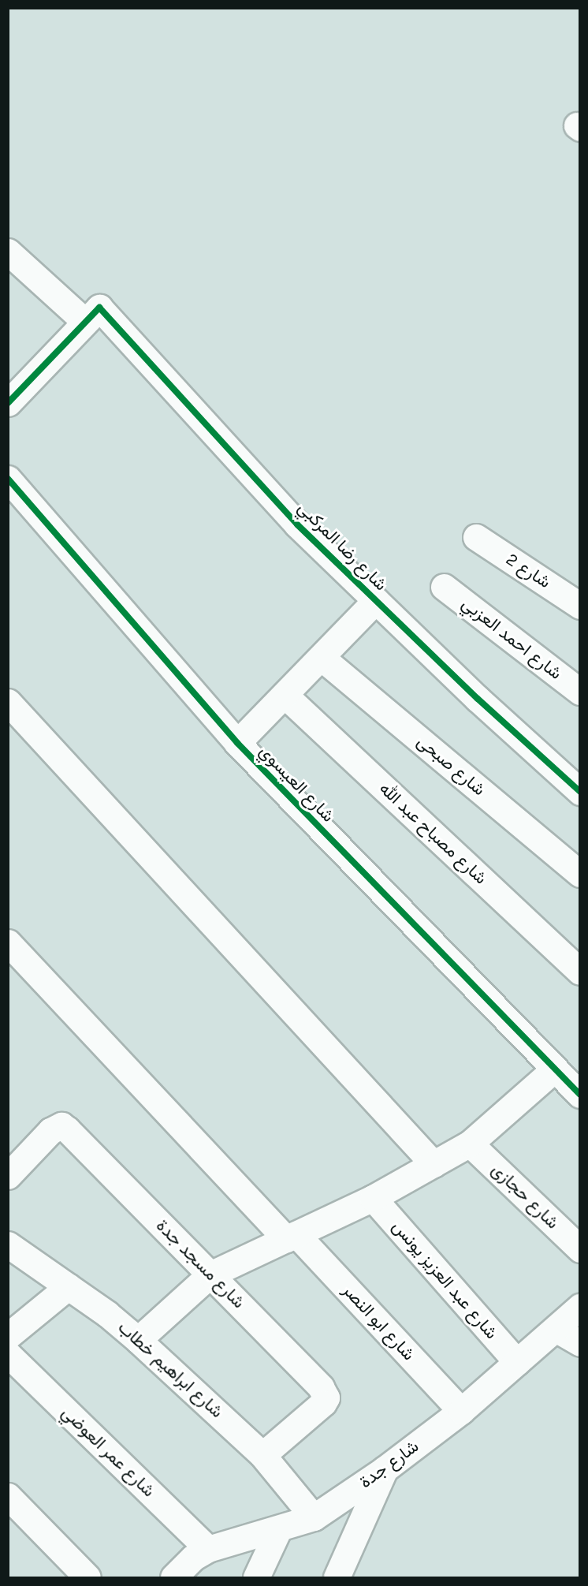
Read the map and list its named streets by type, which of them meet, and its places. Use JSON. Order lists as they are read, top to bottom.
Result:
{
  "streets": {
    "street": [
      "شارع رضا المركبي",
      "شارع 2",
      "شارع احمد العزبي",
      "شارع صبحى",
      "شارع العيسوي",
      "شارع مصباح عبد الله",
      "شارع حجازى",
      "شارع مسجد جدة",
      "شارع عبد العزيز يونس",
      "شارع ابو النصر",
      "شارع ابراهيم خطاب",
      "شارع عمر العوضي",
      "شارع جدة"
    ]
  },
  "crossings": [
    ["شارع مسجد جدة", "شارع ابراهيم خطاب"],
    ["شارع عبد العزيز يونس", "شارع جدة"],
    ["شارع ابو النصر", "شارع جدة"],
    ["شارع ابراهيم خطاب", "شارع جدة"],
    ["شارع عمر العوضي", "شارع جدة"]
  ]
}
